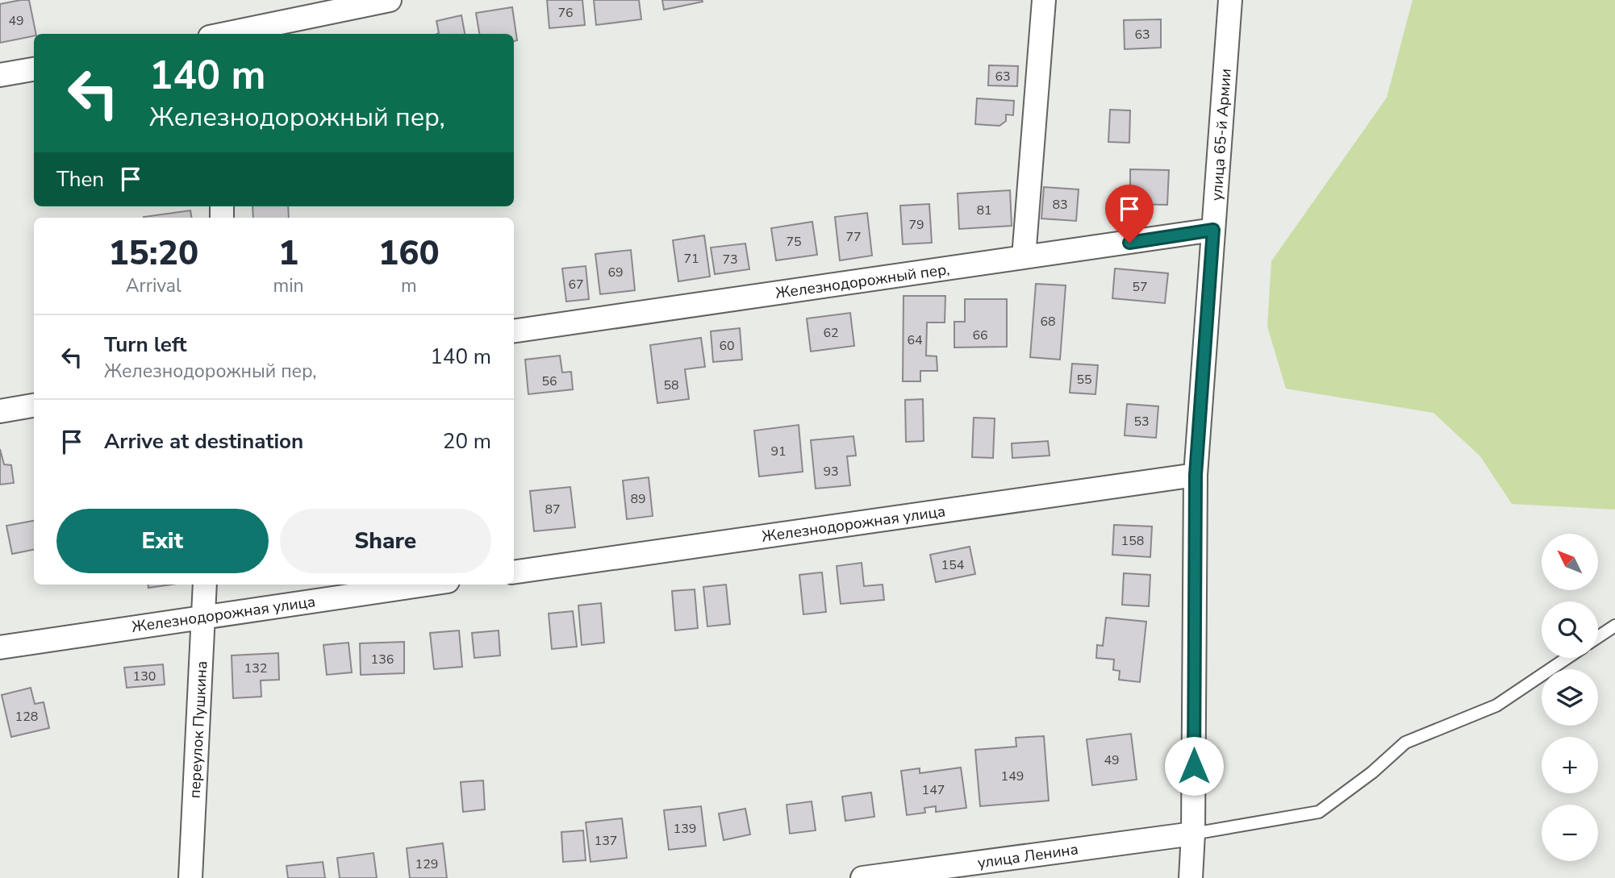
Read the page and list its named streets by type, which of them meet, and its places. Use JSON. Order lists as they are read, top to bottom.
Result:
{
  "streets": {
    "street": [
      "улица 65-й Армии",
      "Железнодорожный пер,",
      "Железнодорожная улица",
      "переулок Пушкина",
      "улица Ленина"
    ]
  },
  "crossings": [
    ["улица 65-й Армии", "Железнодорожный пер,"],
    ["улица 65-й Армии", "Железнодорожная улица"],
    ["улица 65-й Армии", "улица Ленина"],
    ["Железнодорожная улица", "переулок Пушкина"]
  ],
  "house_numbers": [
    "76",
    "49",
    "63",
    "63",
    "83",
    "81",
    "79",
    "77",
    "75",
    "71",
    "73",
    "69",
    "67",
    "57",
    "68",
    "62",
    "66",
    "64",
    "60",
    "55",
    "56",
    "58",
    "53",
    "91",
    "93",
    "89",
    "87",
    "158",
    "154",
    "136",
    "132",
    "130",
    "128",
    "49",
    "149",
    "147",
    "139",
    "137",
    "129"
  ],
  "north": "top left",
  "page": {
    "turn": ["140 m", "Железнодорожный пер,"],
    "then": "Then",
    "eta": [
      "15:20",
      "Arrival",
      "1",
      "min",
      "160",
      "m"
    ],
    "list": [
      {
        "name": "Turn left",
        "note": "Железнодорожный пер,",
        "value": "140 m"
      },
      {
        "name": "Arrive at destination",
        "value": "20 m"
      }
    ],
    "buttons": ["Exit", "Share"],
    "map_buttons": ["+", "−"]
  }
}
